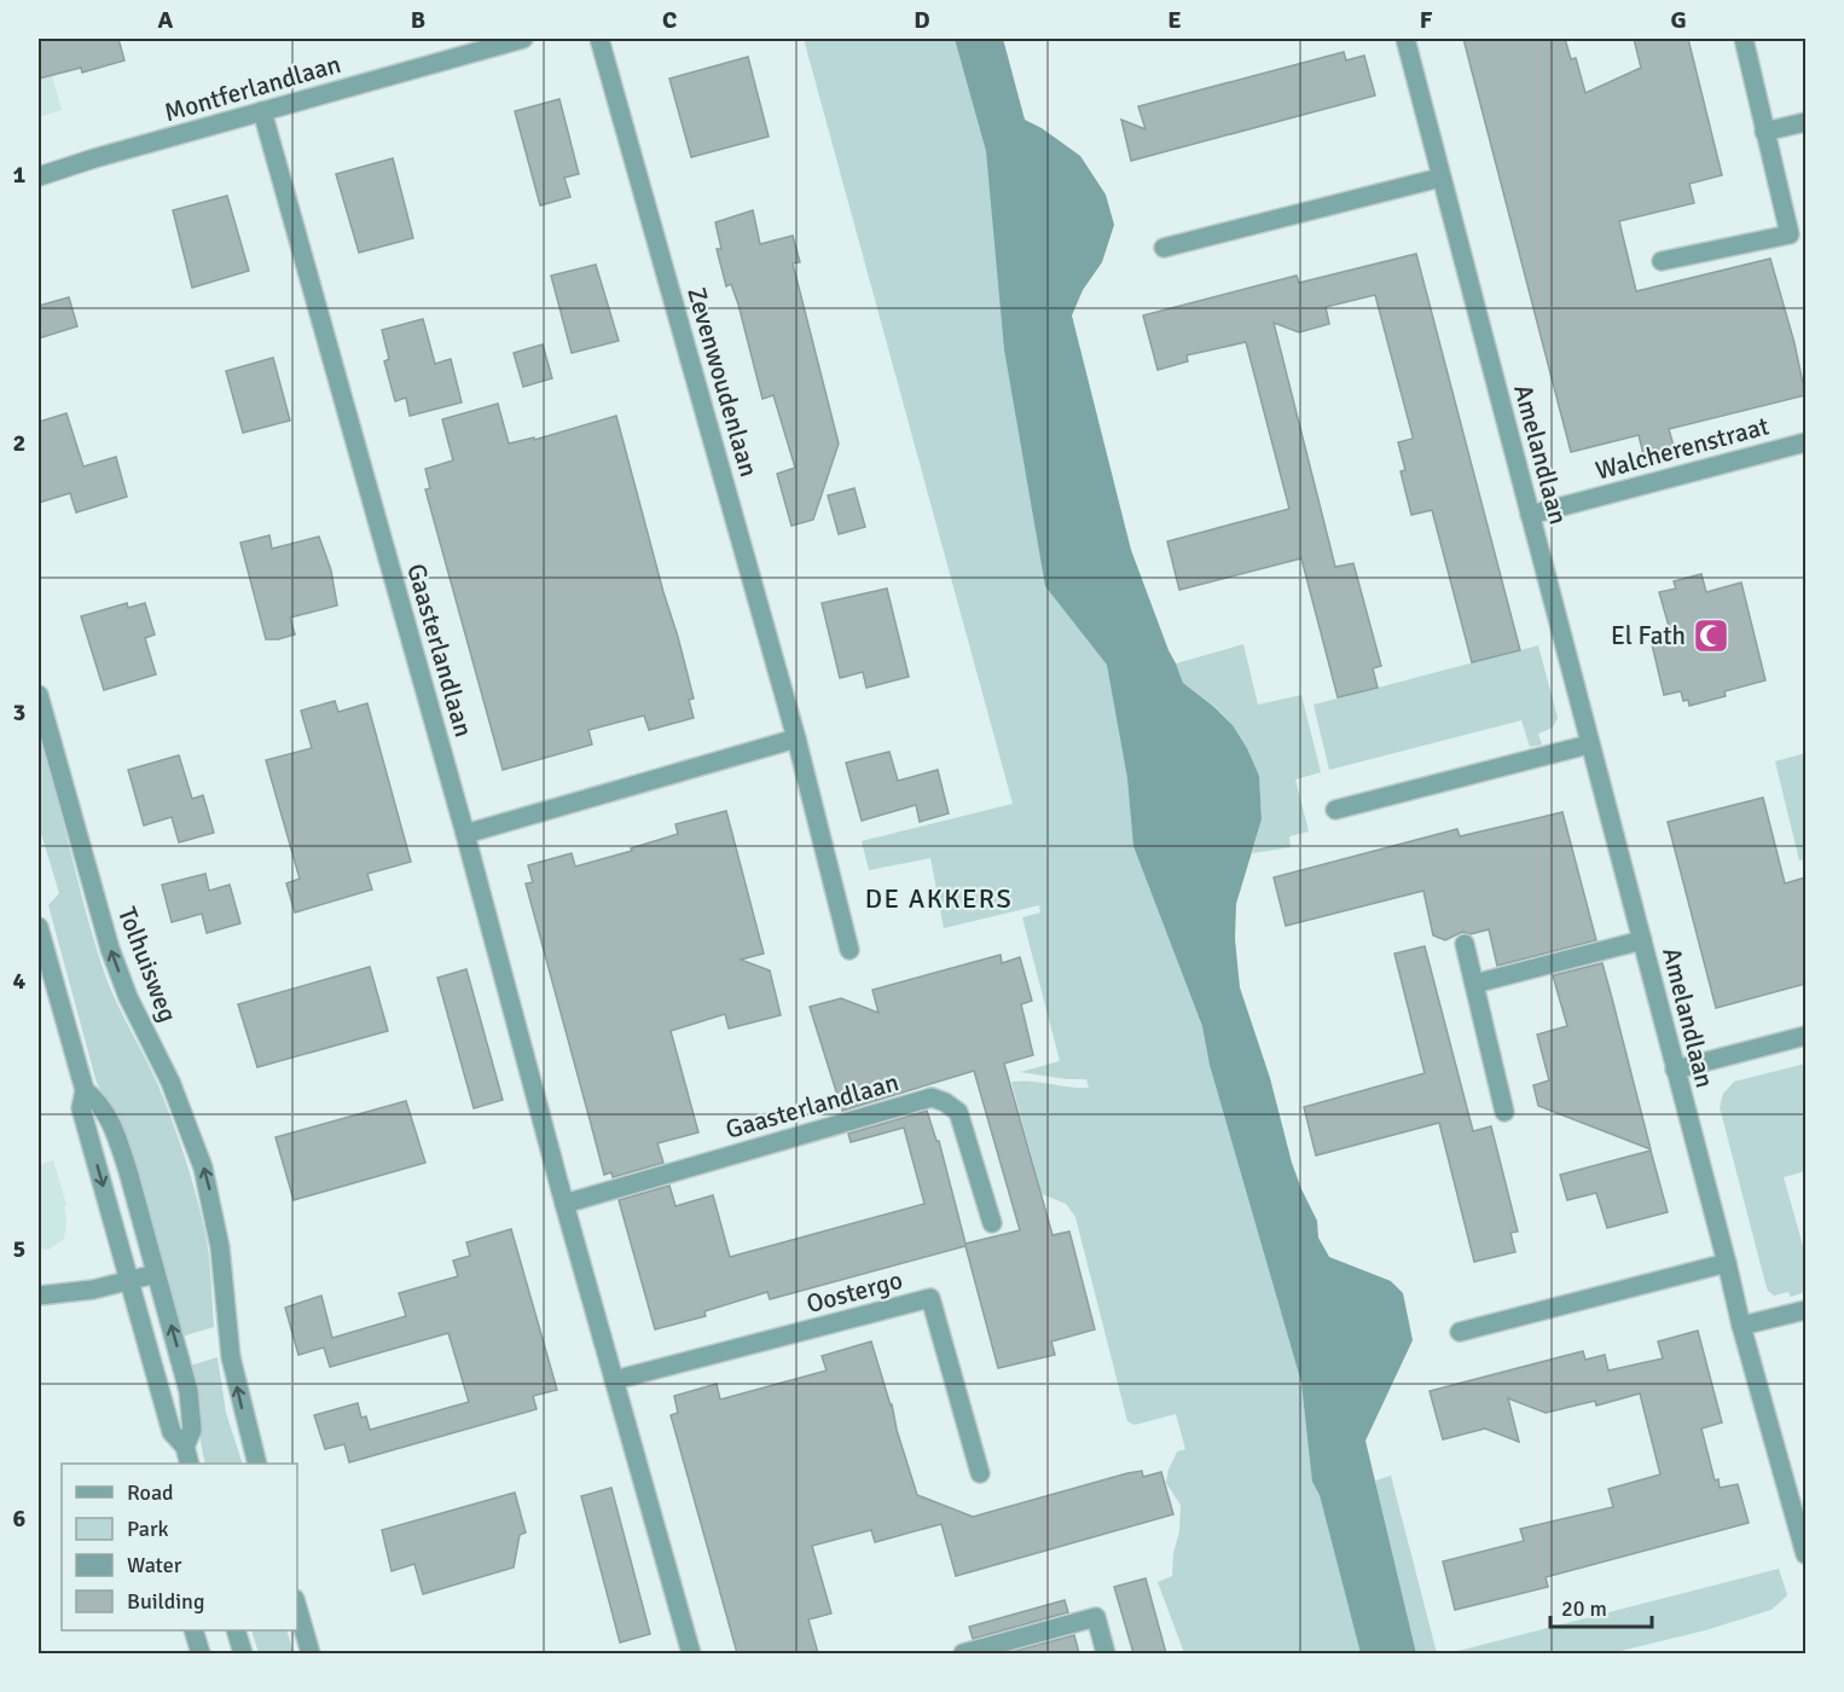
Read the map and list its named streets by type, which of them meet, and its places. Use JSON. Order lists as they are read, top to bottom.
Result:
{
  "streets": {
    "street": [
      "Montferlandlaan",
      "Zevenwoudenlaan",
      "Walcherenstraat",
      "Amelandlaan",
      "Gaasterlandlaan",
      "Tolhuisweg",
      "Oostergo"
    ]
  },
  "crossings": [
    ["Montferlandlaan", "Gaasterlandlaan"],
    ["Walcherenstraat", "Amelandlaan"],
    ["Gaasterlandlaan", "Oostergo"]
  ],
  "districts": ["DE AKKERS"],
  "places": {
    "mosque": ["El Fath"]
  },
  "legend": [
    "Road",
    "Park",
    "Water",
    "Building"
  ],
  "scale_bar": "20 m",
  "grid": {
    "columns": [
      "A",
      "B",
      "C",
      "D",
      "E",
      "F",
      "G"
    ],
    "rows": [
      "1",
      "2",
      "3",
      "4",
      "5",
      "6"
    ]
  }
}
